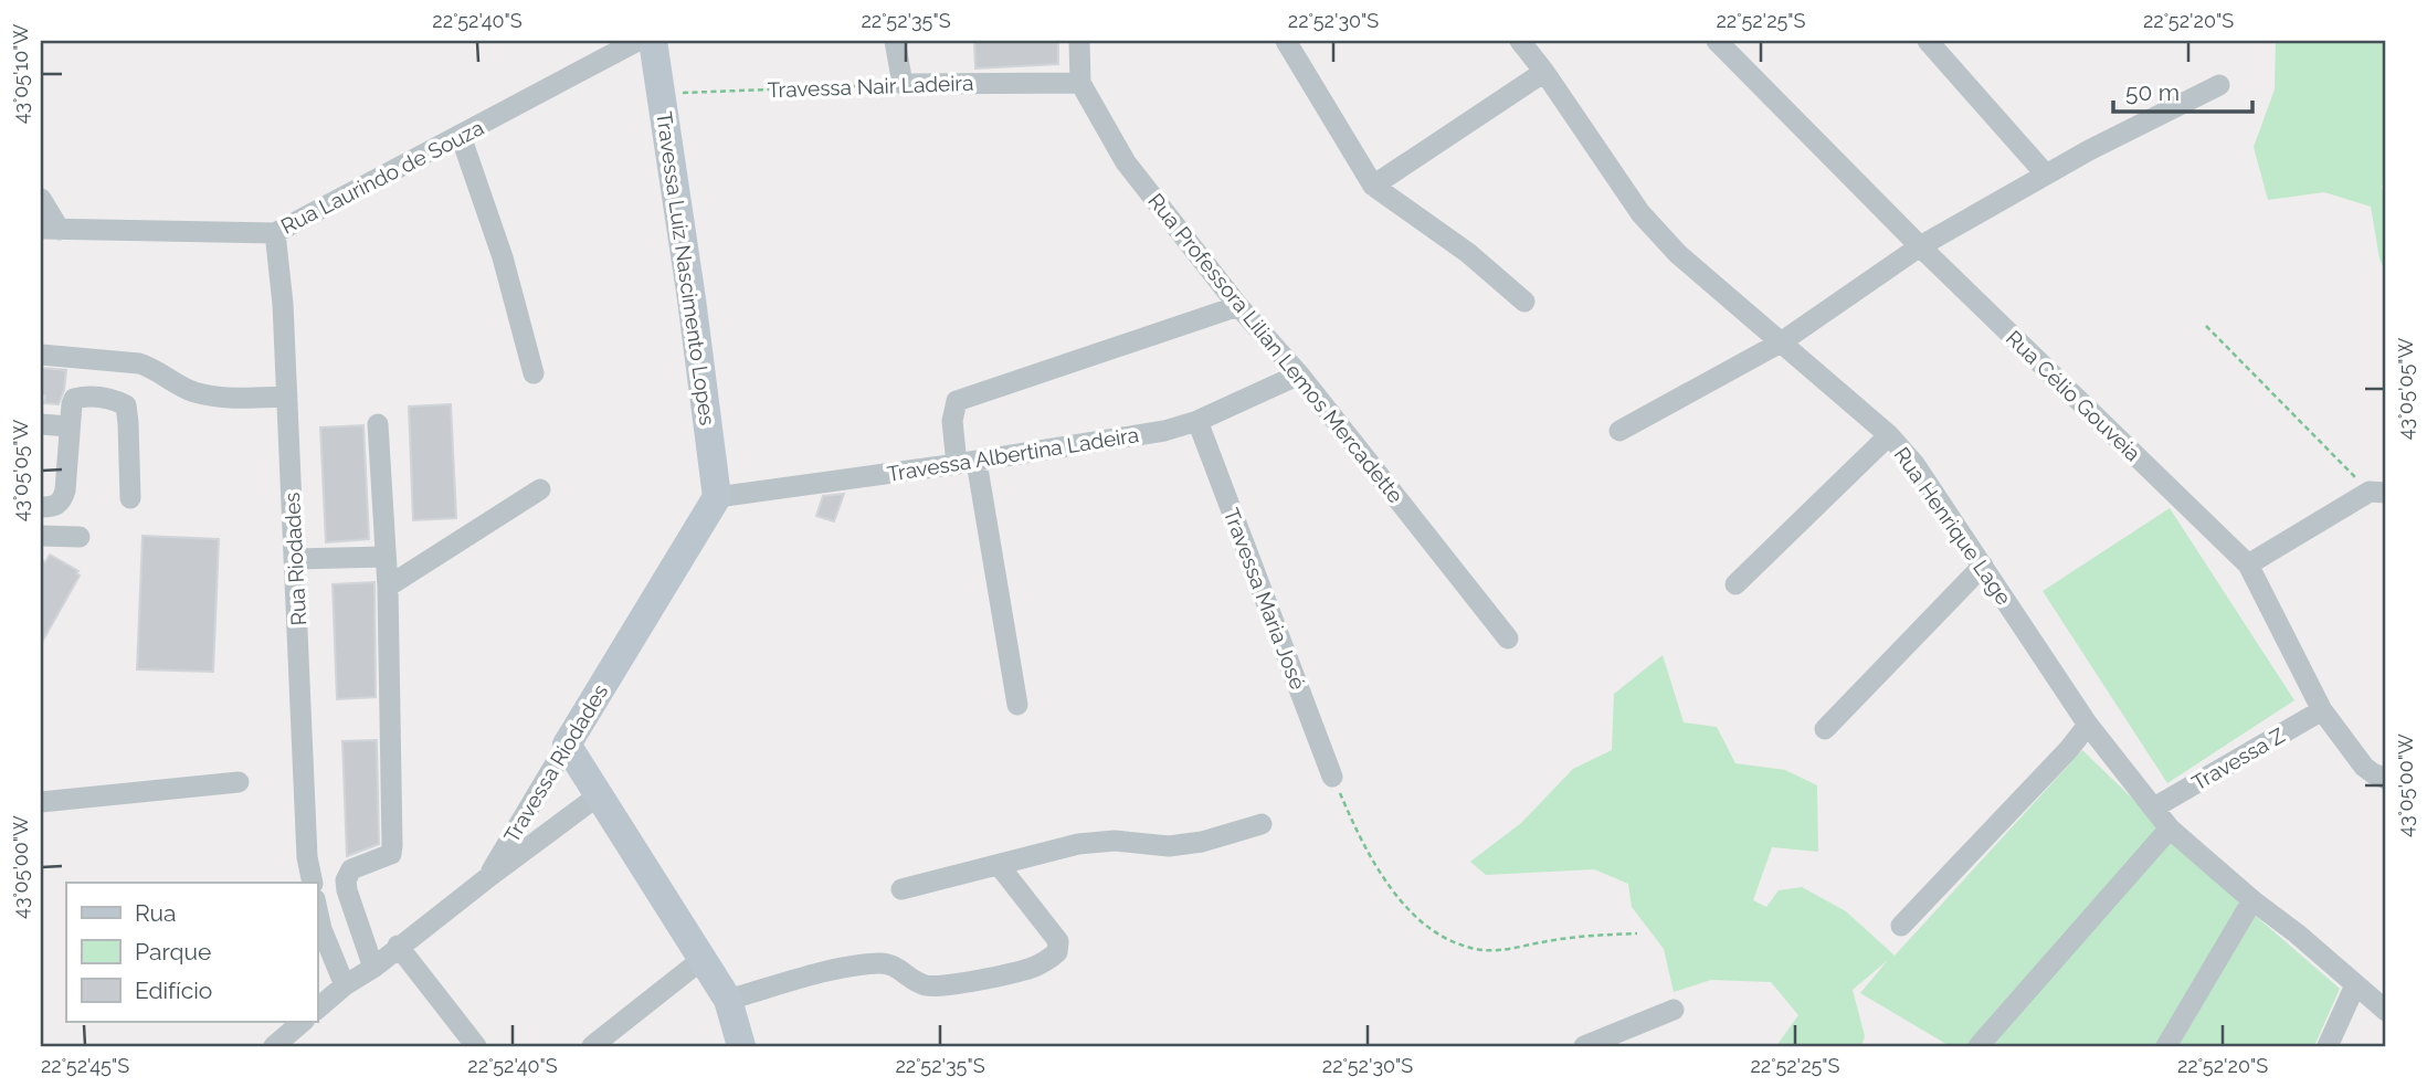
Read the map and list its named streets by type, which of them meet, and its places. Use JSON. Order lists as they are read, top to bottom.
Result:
{
  "streets": {
    "street": [
      "Travessa Nair Ladeira",
      "Rua Laurindo de Souza",
      "Travessa Luiz Nascimento Lopes",
      "Rua Professora Lilian Lemos Mercadette",
      "Rua Célio Gouveia",
      "Travessa Albertina Ladeira",
      "Rua Henrique Lage",
      "Rua Riodades",
      "Travessa Maria José",
      "Travessa Z",
      "Travessa Riodades"
    ]
  },
  "crossings": [
    ["Travessa Nair Ladeira", "Travessa Luiz Nascimento Lopes"],
    ["Travessa Nair Ladeira", "Rua Professora Lilian Lemos Mercadette"],
    ["Rua Laurindo de Souza", "Rua Riodades"],
    ["Travessa Luiz Nascimento Lopes", "Travessa Albertina Ladeira"],
    ["Travessa Luiz Nascimento Lopes", "Travessa Riodades"],
    ["Rua Professora Lilian Lemos Mercadette", "Travessa Albertina Ladeira"],
    ["Rua Célio Gouveia", "Travessa Z"],
    ["Travessa Albertina Ladeira", "Travessa Maria José"],
    ["Travessa Albertina Ladeira", "Travessa Riodades"],
    ["Rua Henrique Lage", "Travessa Z"]
  ],
  "legend": ["Rua", "Parque", "Edifício"],
  "scale_bar": "50 m",
  "coordinates": [
    "22°52'40\"S",
    "22°52'35\"S",
    "22°52'30\"S",
    "22°52'25\"S",
    "22°52'20\"S",
    "43°05'10\"W",
    "43°05'05\"W",
    "43°05'00\"W",
    "22°52'45\"S"
  ]
}
